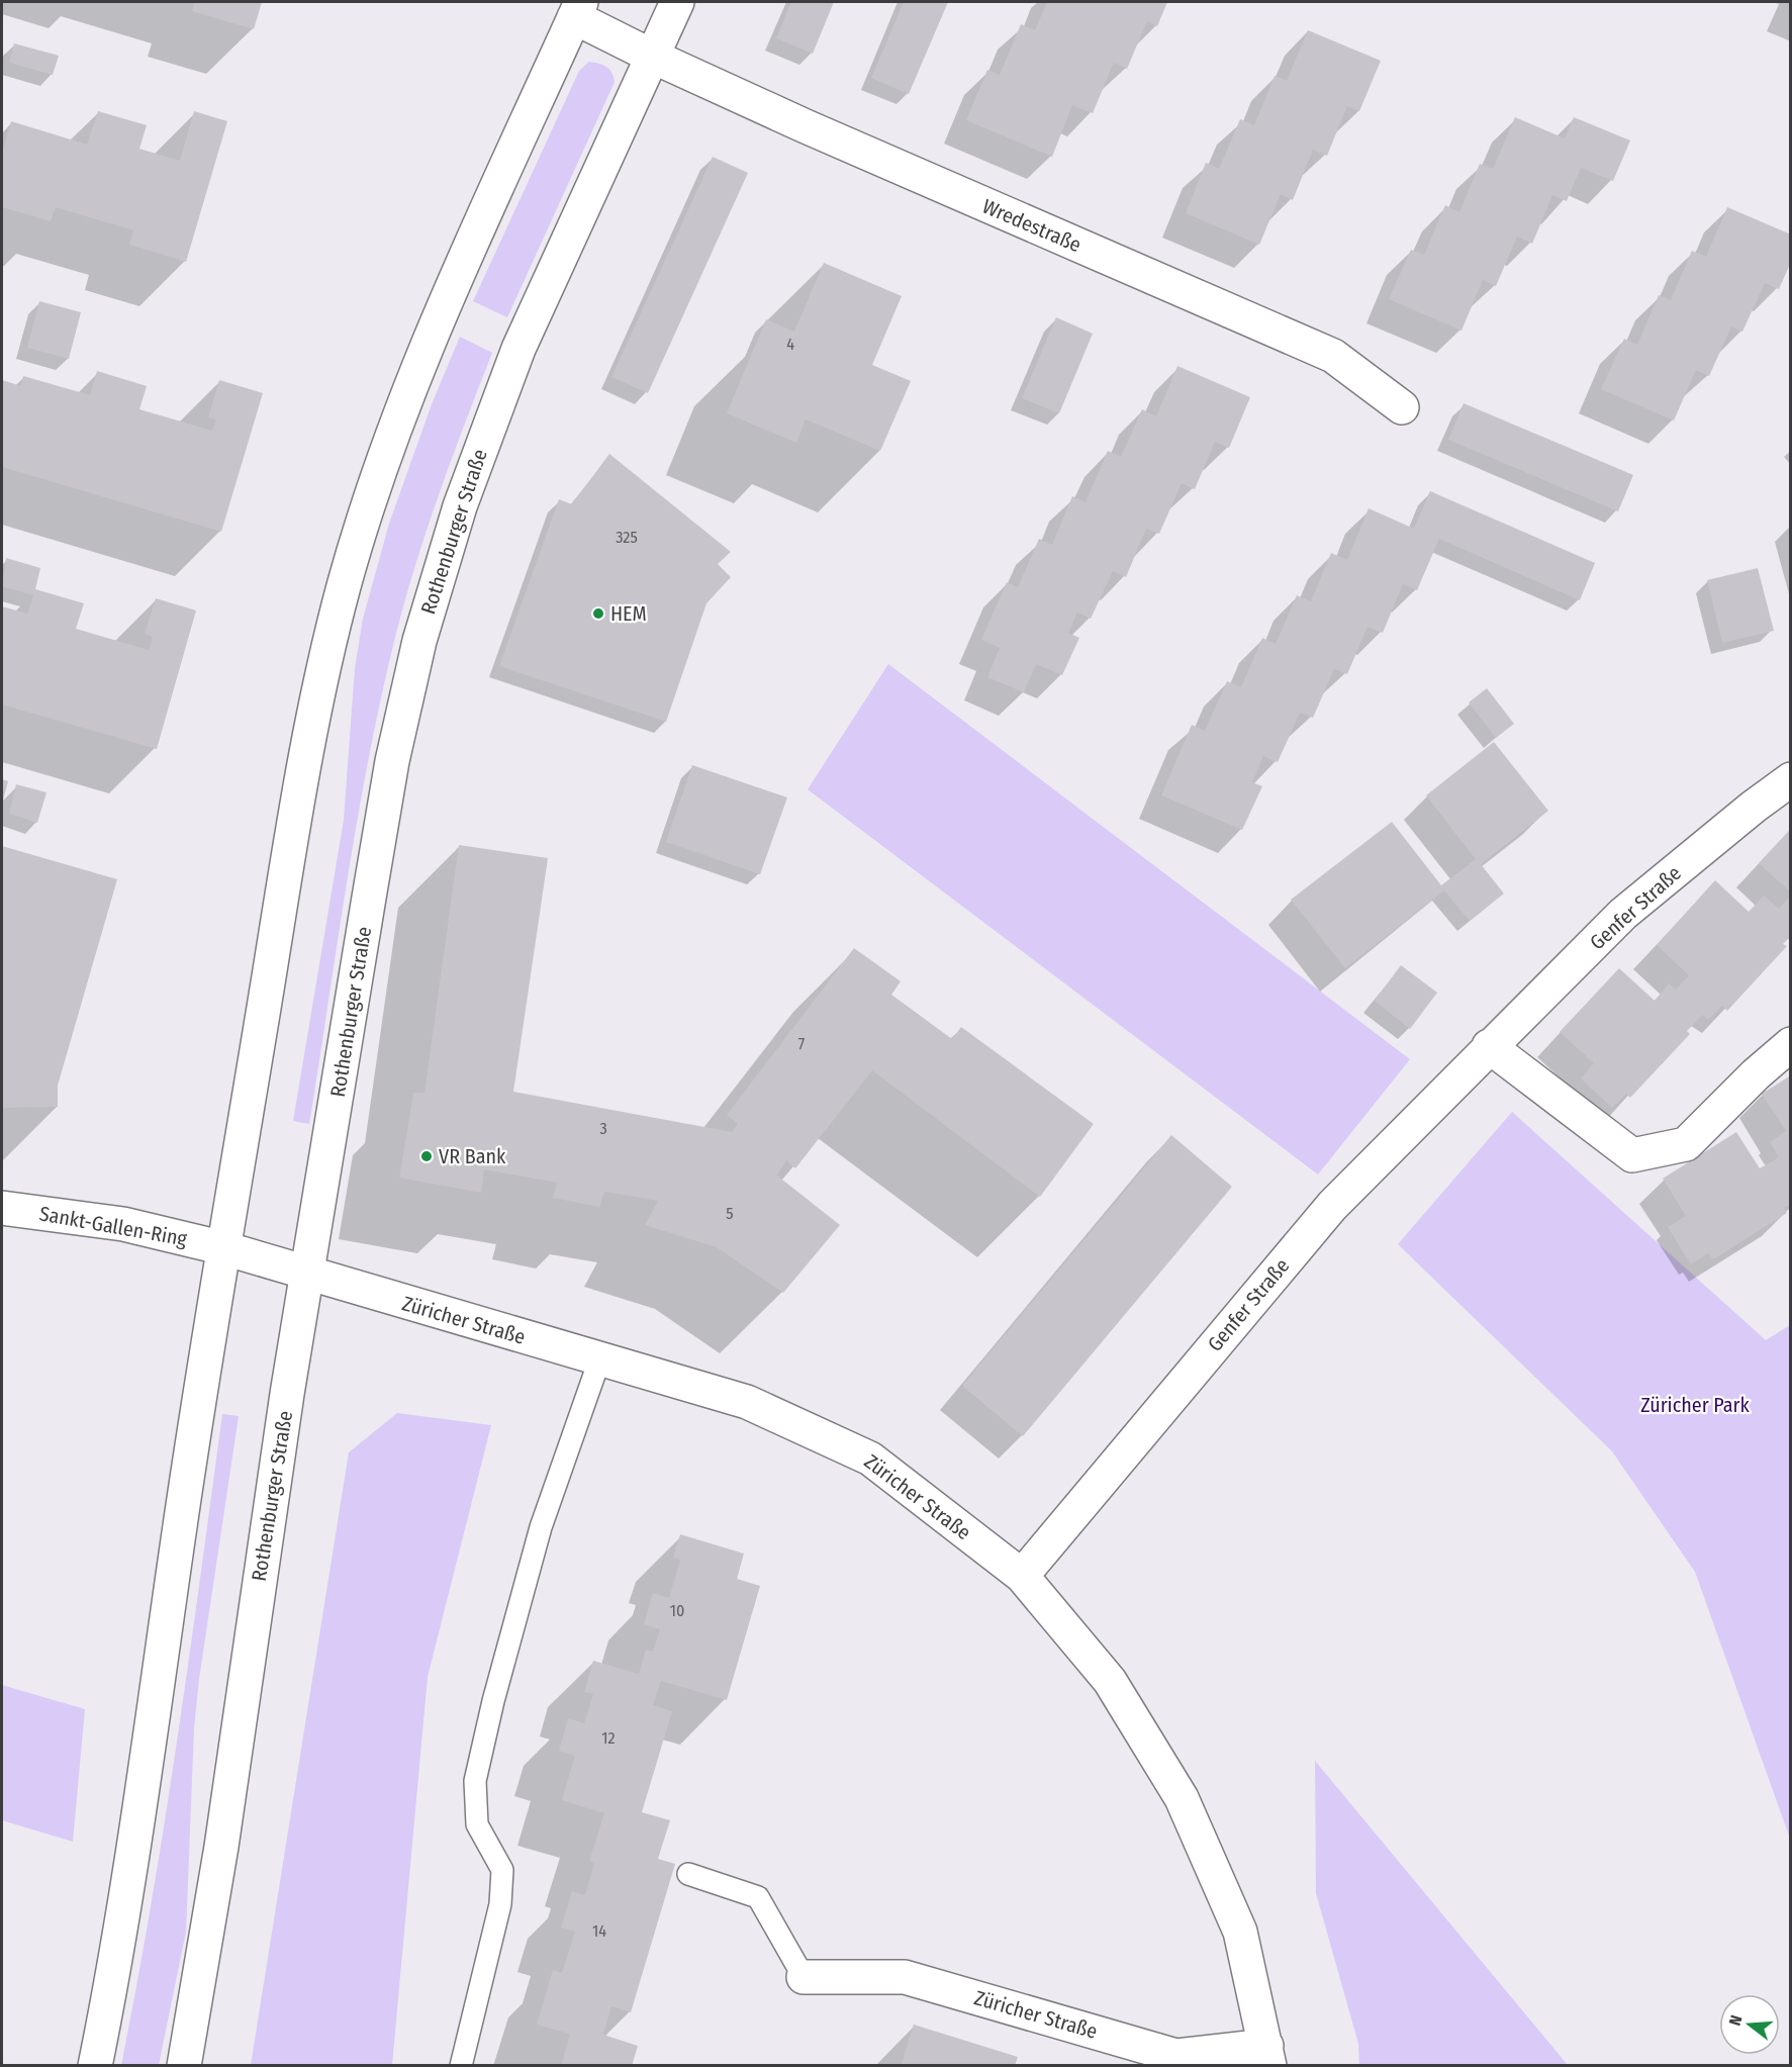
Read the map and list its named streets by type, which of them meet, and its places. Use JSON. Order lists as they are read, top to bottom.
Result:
{
  "streets": {
    "street": [
      "Wredestraße",
      "Rothenburger Straße",
      "Genfer Straße",
      "Sankt-Gallen-Ring",
      "Züricher Straße"
    ]
  },
  "crossings": [
    ["Wredestraße", "Rothenburger Straße"],
    ["Rothenburger Straße", "Züricher Straße"],
    ["Genfer Straße", "Züricher Straße"],
    ["Sankt-Gallen-Ring", "Züricher Straße"]
  ],
  "parks": ["Züricher Park"],
  "places": ["HEM", "VR Bank"],
  "house_numbers": [
    "4",
    "325",
    "7",
    "3",
    "5",
    "10",
    "12",
    "14"
  ],
  "north": "left"
}
